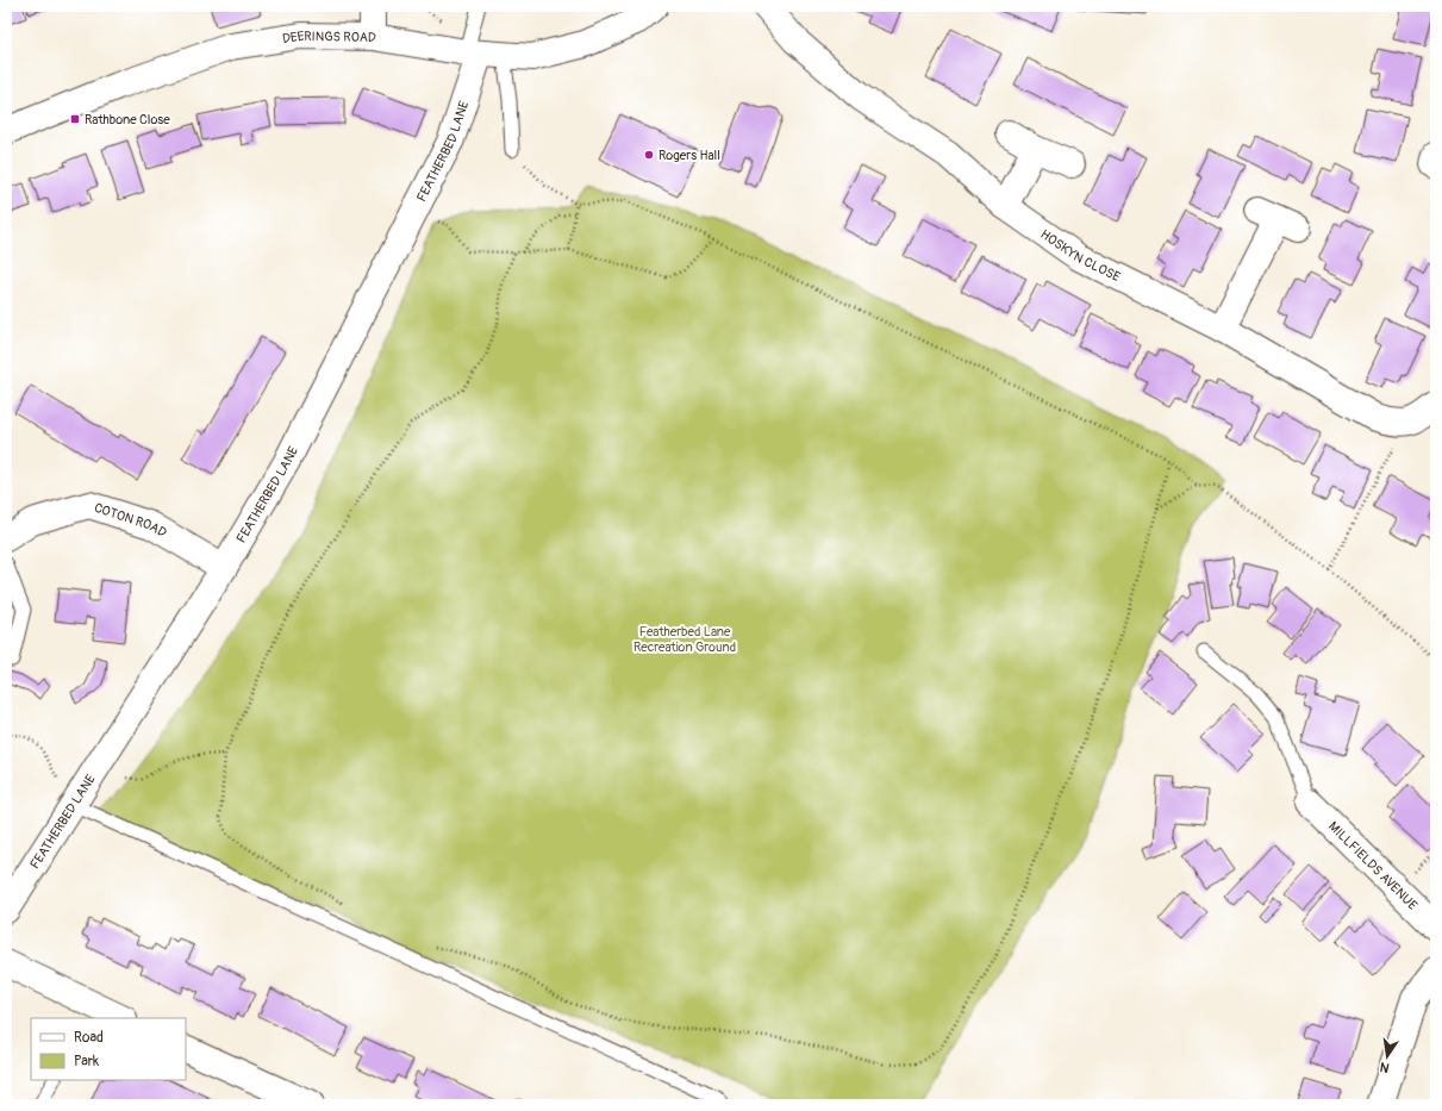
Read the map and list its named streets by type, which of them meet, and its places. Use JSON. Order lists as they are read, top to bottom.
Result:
{
  "streets": {
    "street": [
      "DEERINGS ROAD",
      "FEATHERBED LANE",
      "HOSKYN CLOSE",
      "COTON ROAD",
      "MILLFIELDS AVENUE"
    ]
  },
  "crossings": [
    ["DEERINGS ROAD", "FEATHERBED LANE"],
    ["FEATHERBED LANE", "COTON ROAD"]
  ],
  "parks": ["Featherbed Lane Recreation Ground"],
  "places": {
    "transit": ["Rathbone Close"],
    "other": ["Rogers Hall"]
  },
  "legend": ["Road", "Park"],
  "north": "bottom"
}
